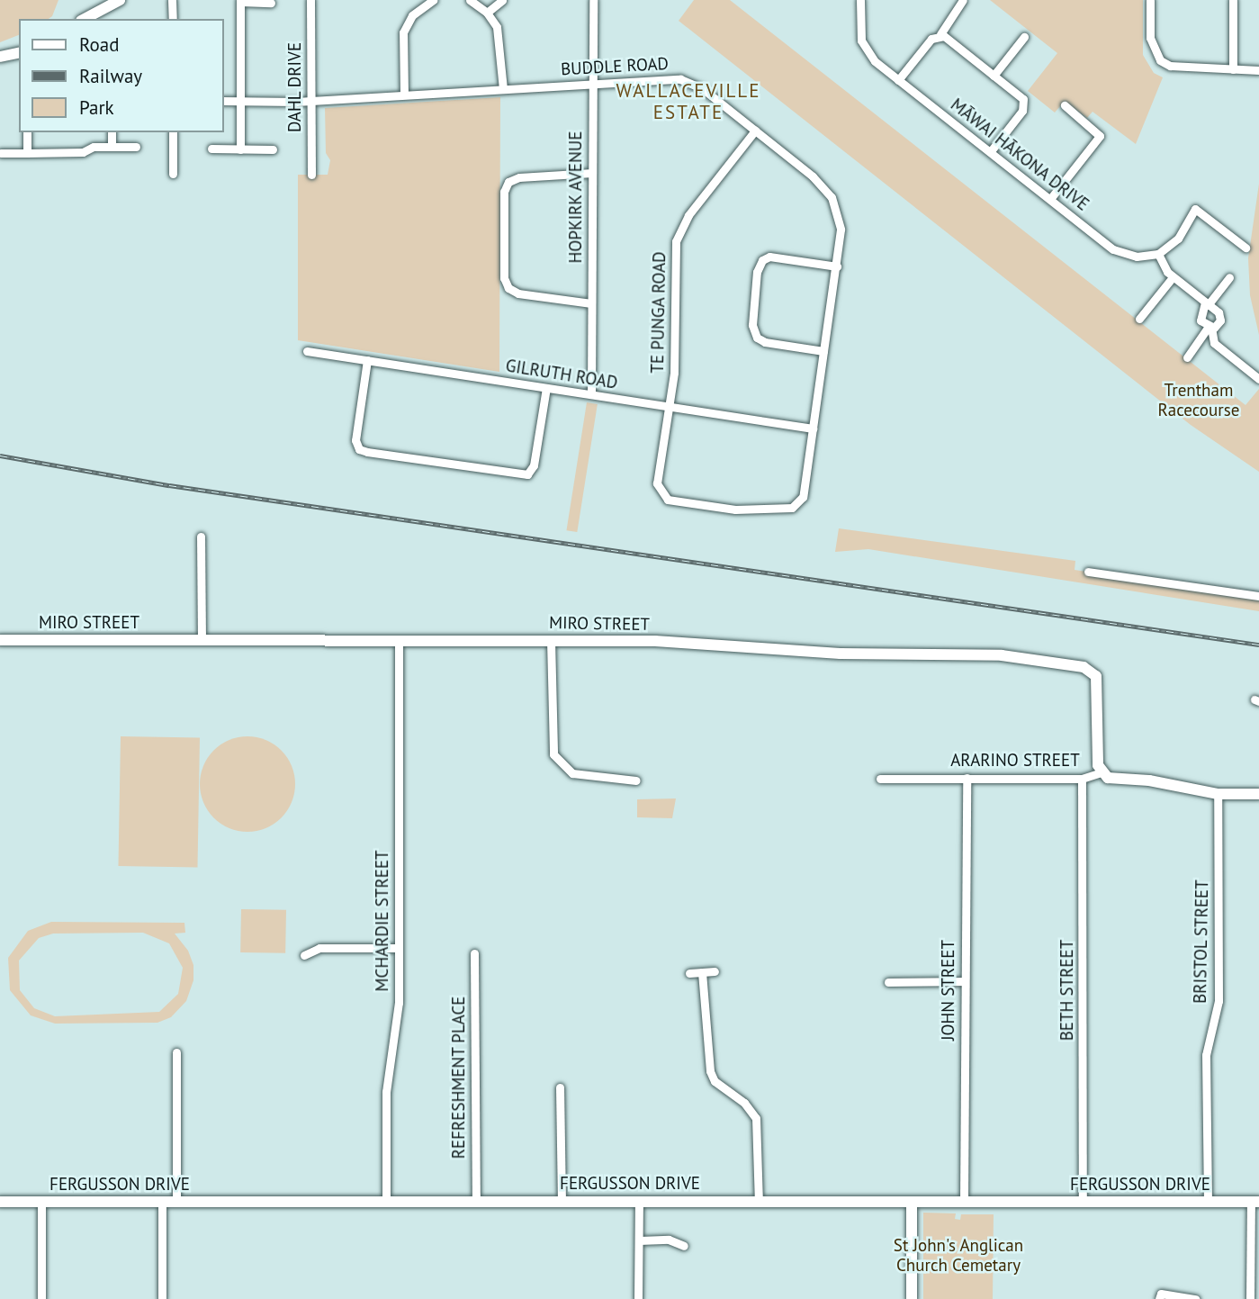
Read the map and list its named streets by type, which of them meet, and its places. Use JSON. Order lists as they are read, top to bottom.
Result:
{
  "streets": {
    "street": [
      "BUDDLE ROAD",
      "DAHL DRIVE",
      "MĀWAI HĀKONA DRIVE",
      "HOPKIRK AVENUE",
      "TE PUNGA ROAD",
      "GILRUTH ROAD",
      "MIRO STREET",
      "ARARINO STREET",
      "MCHARDIE STREET",
      "BRISTOL STREET",
      "JOHN STREET",
      "BETH STREET",
      "REFRESHMENT PLACE",
      "FERGUSSON DRIVE"
    ]
  },
  "crossings": [
    ["BUDDLE ROAD", "DAHL DRIVE"],
    ["BUDDLE ROAD", "HOPKIRK AVENUE"],
    ["BUDDLE ROAD", "TE PUNGA ROAD"],
    ["BUDDLE ROAD", "GILRUTH ROAD"],
    ["HOPKIRK AVENUE", "GILRUTH ROAD"],
    ["TE PUNGA ROAD", "GILRUTH ROAD"],
    ["MIRO STREET", "ARARINO STREET"],
    ["MIRO STREET", "MCHARDIE STREET"],
    ["ARARINO STREET", "BRISTOL STREET"],
    ["ARARINO STREET", "JOHN STREET"],
    ["ARARINO STREET", "BETH STREET"],
    ["MCHARDIE STREET", "FERGUSSON DRIVE"],
    ["BRISTOL STREET", "FERGUSSON DRIVE"],
    ["JOHN STREET", "FERGUSSON DRIVE"],
    ["BETH STREET", "FERGUSSON DRIVE"],
    ["REFRESHMENT PLACE", "FERGUSSON DRIVE"]
  ],
  "districts": ["WALLACEVILLE ESTATE"],
  "parks": ["Trentham Racecourse", "St John's Anglican Church Cemetary"],
  "legend": ["Road", "Railway", "Park"]
}
